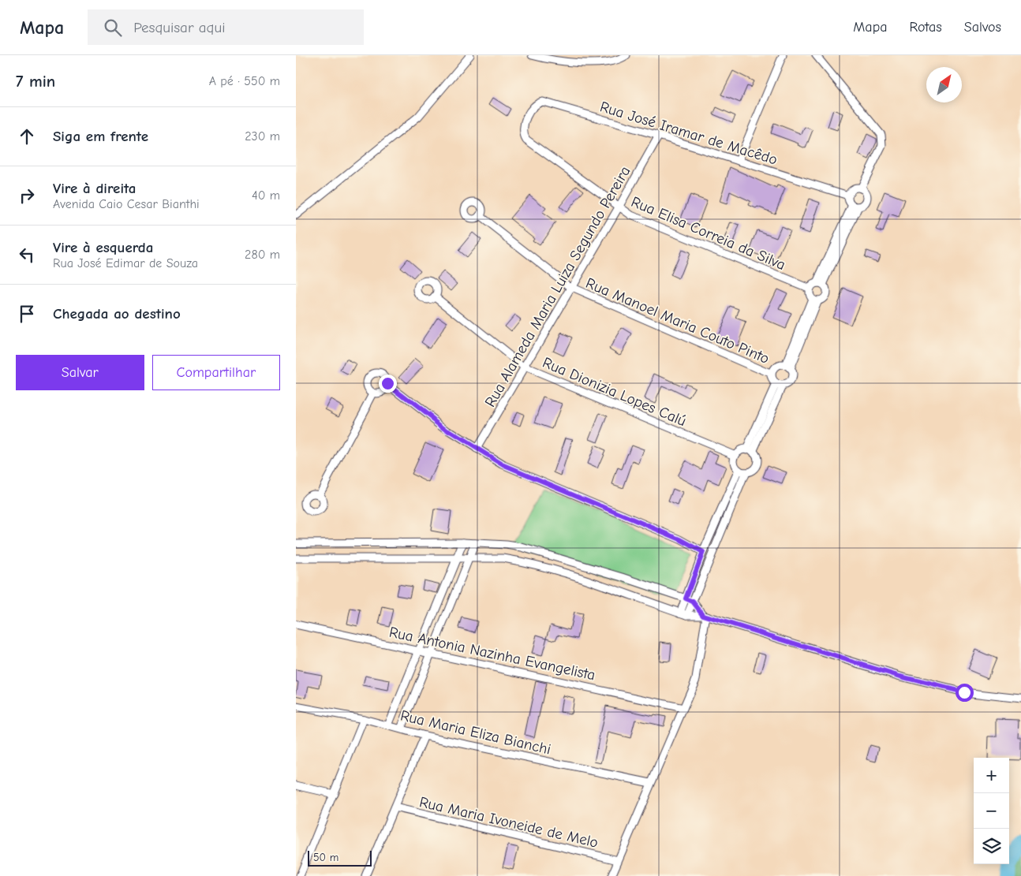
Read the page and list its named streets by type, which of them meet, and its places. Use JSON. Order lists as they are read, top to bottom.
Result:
{
  "streets": {
    "street": [
      "Rua José Iramar de Macêdo",
      "Rua Elisa Correia da Silva",
      "Rua Alameda Maria Luiza Segundo Pereira",
      "Rua Manoel Maria Couto Pinto",
      "Rua Dionizia Lopes Calú",
      "Rua Antonia Nazinha Evangelista",
      "Rua Maria Eliza Bianchi",
      "Rua Maria Ivoneide de Melo"
    ]
  },
  "crossings": [
    ["Rua José Iramar de Macêdo", "Rua Elisa Correia da Silva"],
    ["Rua José Iramar de Macêdo", "Rua Alameda Maria Luiza Segundo Pereira"],
    ["Rua Elisa Correia da Silva", "Rua Alameda Maria Luiza Segundo Pereira"],
    ["Rua Alameda Maria Luiza Segundo Pereira", "Rua Manoel Maria Couto Pinto"],
    ["Rua Alameda Maria Luiza Segundo Pereira", "Rua Dionizia Lopes Calú"]
  ],
  "scale_bar": "50 m",
  "north": "top right",
  "page": {
    "header": "Mapa",
    "search": "Pesquisar aqui",
    "nav": ["Mapa", "Rotas", "Salvos"],
    "heading": ["7 min", "A pé · 550 m"],
    "list": [
      ["Siga em frente", "230 m"],
      ["Vire à direita", "Avenida Caio Cesar Bianthi", "40 m"],
      ["Vire à esquerda", "Rua José Edimar de Souza", "280 m"],
      "Chegada ao destino"
    ],
    "buttons": ["Salvar", "Compartilhar"],
    "map_buttons": ["+", "−"],
    "scale": "50 m"
  }
}
